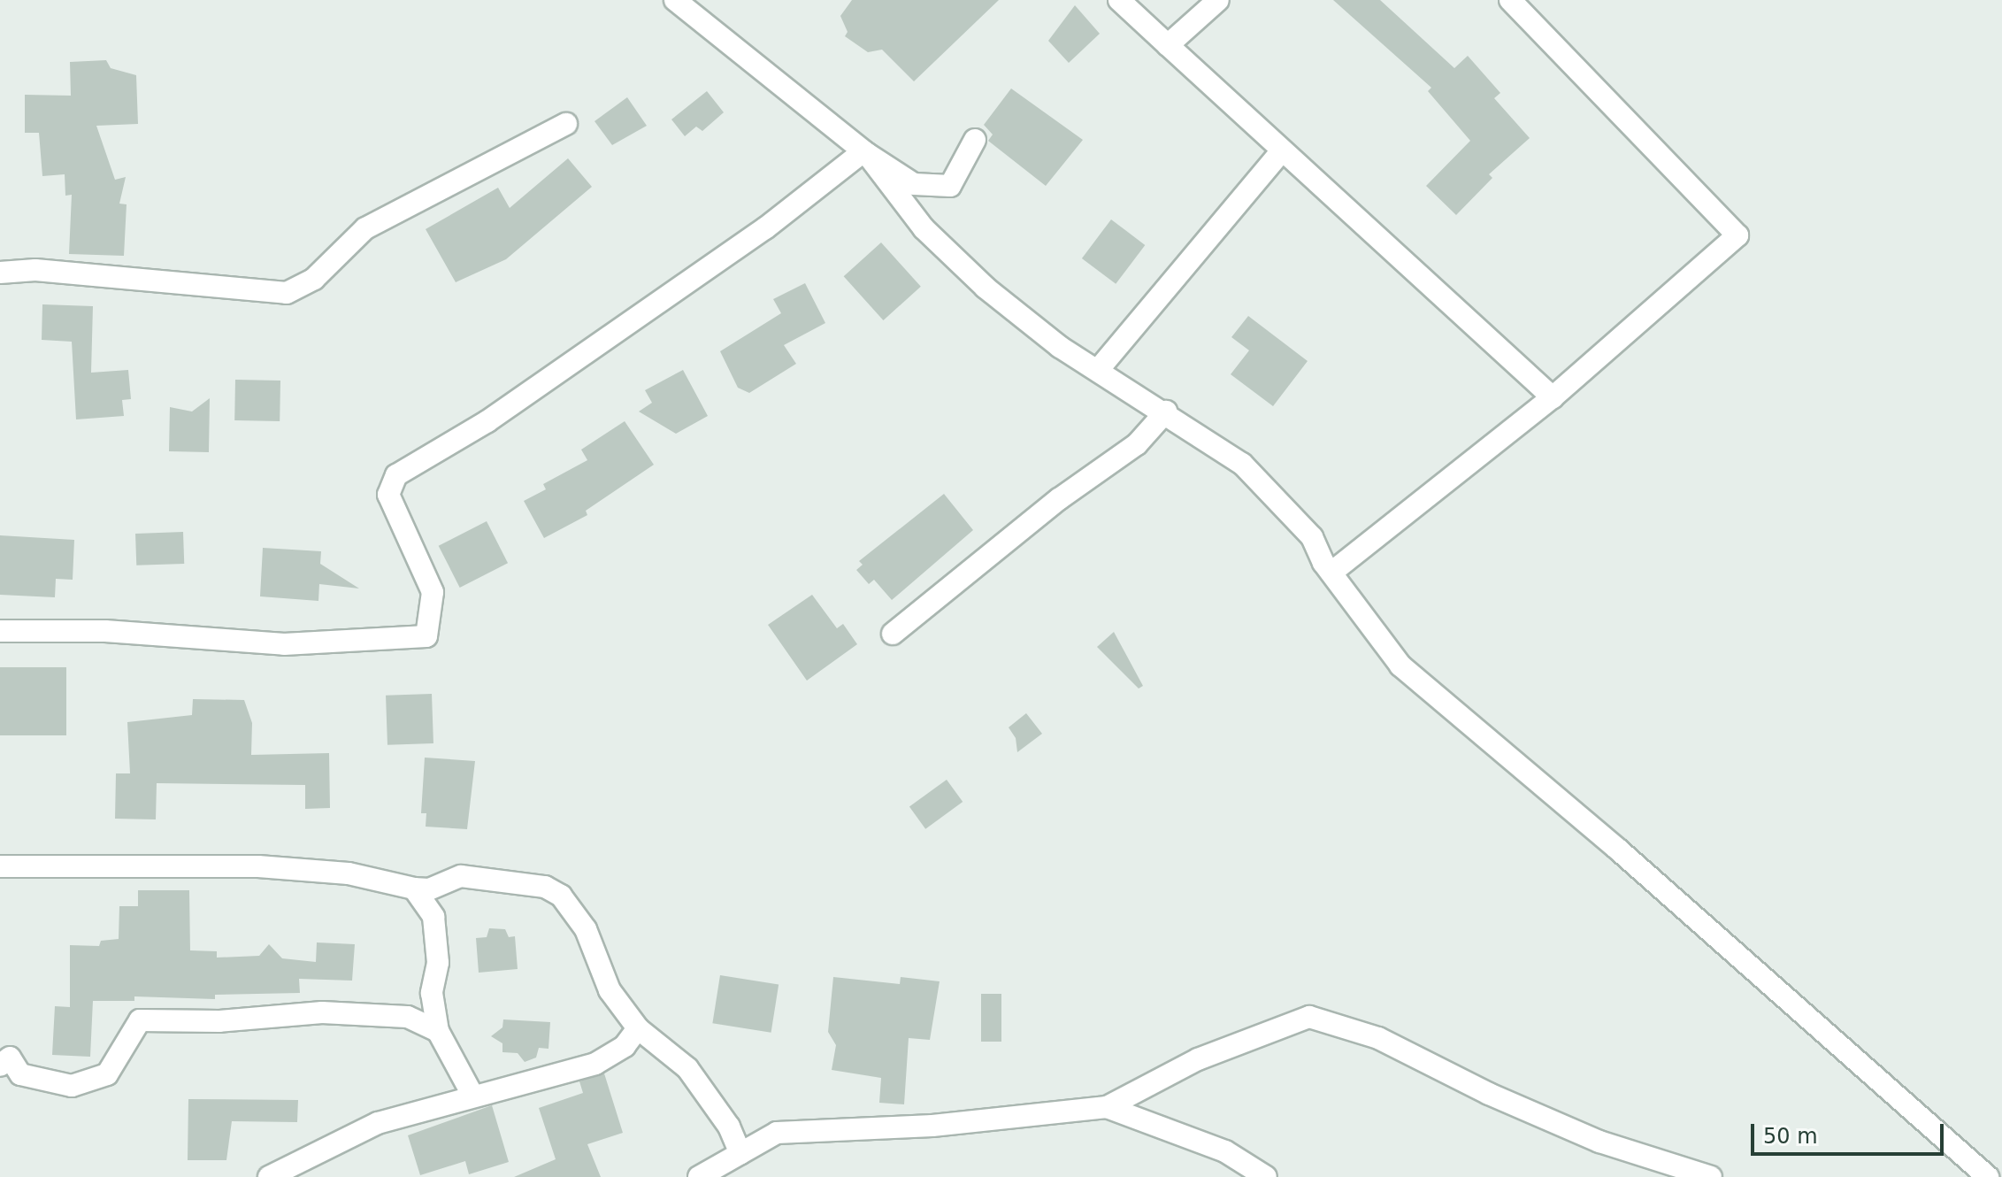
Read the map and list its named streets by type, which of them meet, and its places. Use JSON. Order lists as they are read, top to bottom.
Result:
{
  "scale_bar": "50 m"
}
